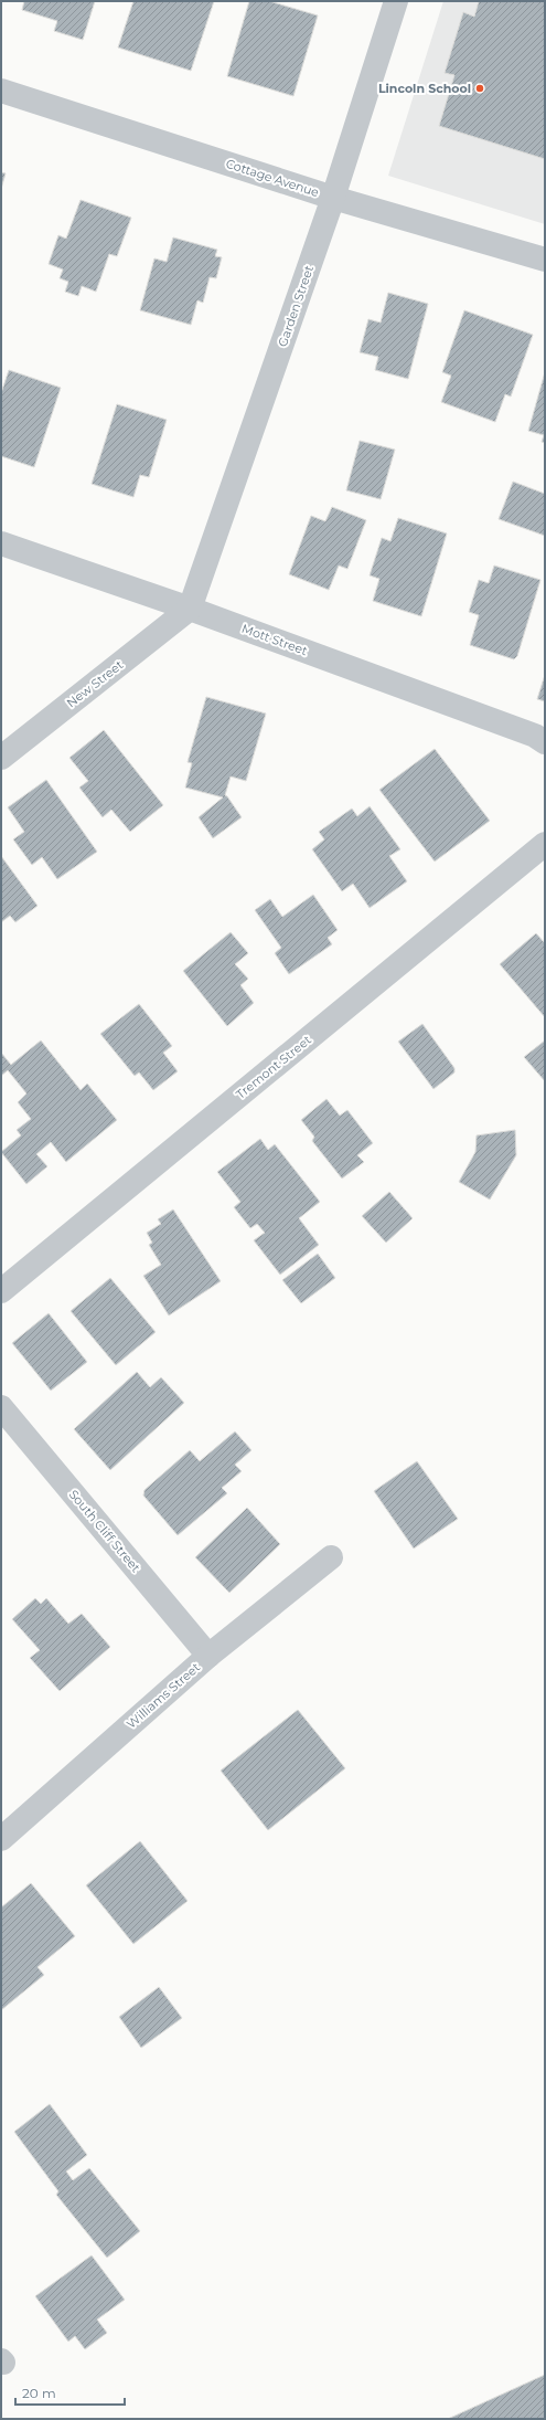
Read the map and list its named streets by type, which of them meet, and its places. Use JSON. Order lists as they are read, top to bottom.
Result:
{
  "streets": {
    "street": [
      "Cottage Avenue",
      "Garden Street",
      "Mott Street",
      "New Street",
      "Tremont Street",
      "South Cliff Street",
      "Williams Street"
    ]
  },
  "crossings": [
    ["Cottage Avenue", "Garden Street"],
    ["Garden Street", "Mott Street"],
    ["Garden Street", "New Street"],
    ["Mott Street", "New Street"],
    ["South Cliff Street", "Williams Street"]
  ],
  "places": ["Lincoln School"],
  "scale_bar": "20 m"
}
